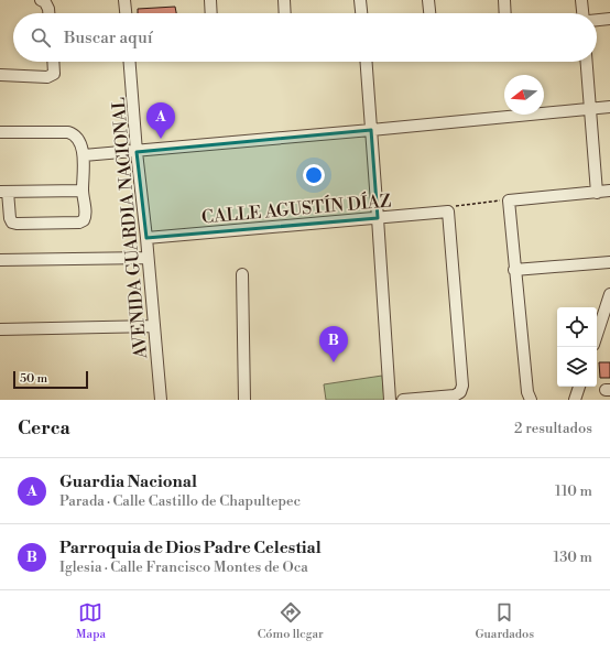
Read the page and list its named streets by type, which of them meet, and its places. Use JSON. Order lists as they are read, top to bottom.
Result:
{
  "streets": {
    "street": ["CALLE AGUSTÍN DÍAZ", "AVENIDA GUARDIA NACIONAL"]
  },
  "crossings": [
    ["CALLE AGUSTÍN DÍAZ", "AVENIDA GUARDIA NACIONAL"]
  ],
  "scale_bar": "50 m",
  "north": "left",
  "page": {
    "search": "Buscar aquí",
    "pins": ["A", "B"],
    "scale": "50 m",
    "heading": ["Cerca", "2 resultados"],
    "list": [
      {
        "mark": "A",
        "name": "Guardia Nacional",
        "note": "Parada · Calle Castillo de Chapultepec",
        "value": "110 m"
      },
      {
        "mark": "B",
        "name": "Parroquia de Dios Padre Celestial",
        "note": "Iglesia · Calle Francisco Montes de Oca",
        "value": "130 m"
      }
    ],
    "nav": ["Mapa", "Cómo llegar", "Guardados"]
  }
}
